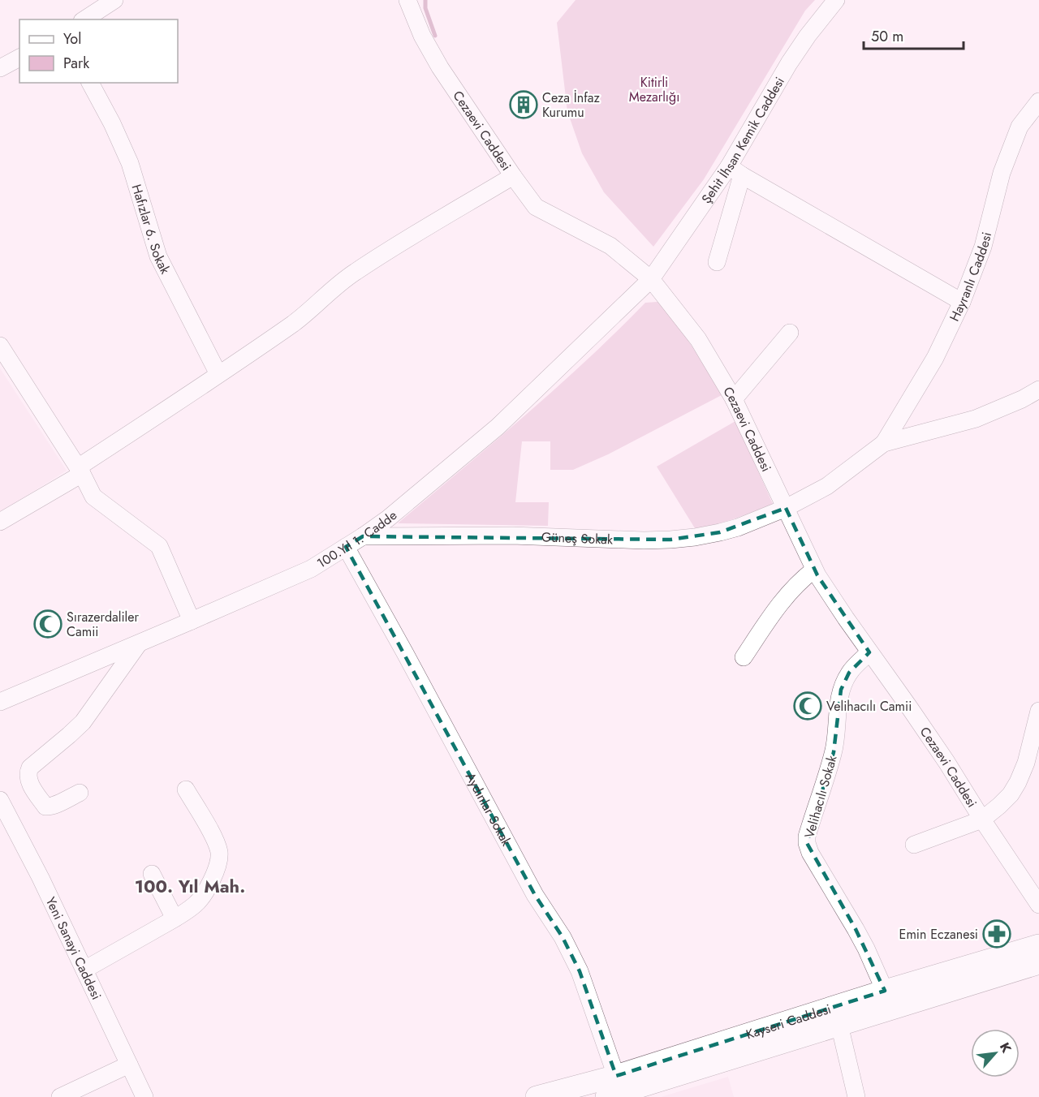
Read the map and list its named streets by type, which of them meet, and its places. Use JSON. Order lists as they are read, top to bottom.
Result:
{
  "streets": {
    "main road": ["Kayseri Caddesi"],
    "street": [
      "Cezaevi Caddesi",
      "Şehit İhsan Kemik Caddesi",
      "Hafızlar 6. Sokak",
      "Hayranlı Caddesi",
      "100.Yıl 1. Cadde",
      "Güneş Sokak",
      "Velihacılı Sokak",
      "Aydınlar Sokak",
      "Yeni Sanayi Caddesi"
    ]
  },
  "crossings": [
    ["Cezaevi Caddesi", "Şehit İhsan Kemik Caddesi"],
    ["Cezaevi Caddesi", "100.Yıl 1. Cadde"],
    ["Cezaevi Caddesi", "Güneş Sokak"],
    ["Cezaevi Caddesi", "Velihacılı Sokak"],
    ["Şehit İhsan Kemik Caddesi", "100.Yıl 1. Cadde"],
    ["Hayranlı Caddesi", "Güneş Sokak"],
    ["100.Yıl 1. Cadde", "Güneş Sokak"],
    ["100.Yıl 1. Cadde", "Aydınlar Sokak"],
    ["Velihacılı Sokak", "Kayseri Caddesi"],
    ["Aydınlar Sokak", "Kayseri Caddesi"]
  ],
  "districts": ["100. Yıl Mah."],
  "parks": ["Kitirli Mezarlığı"],
  "places": {
    "building": ["Ceza İnfaz Kurumu"],
    "mosque": ["Sırazerdaliler Camii", "Velihacılı Camii"],
    "pharmacy": ["Emin Eczanesi"]
  },
  "legend": ["Yol", "Park"],
  "scale_bar": "50 m",
  "north": "top right"
}
